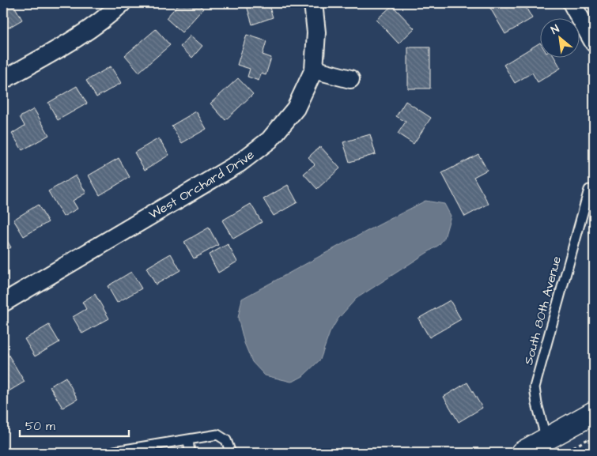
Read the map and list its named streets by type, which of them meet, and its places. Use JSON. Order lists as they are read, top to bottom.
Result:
{
  "streets": {
    "street": ["West Orchard Drive"],
    "lane": ["South 80th Avenue"]
  },
  "scale_bar": "50 m",
  "north": "top left"
}
